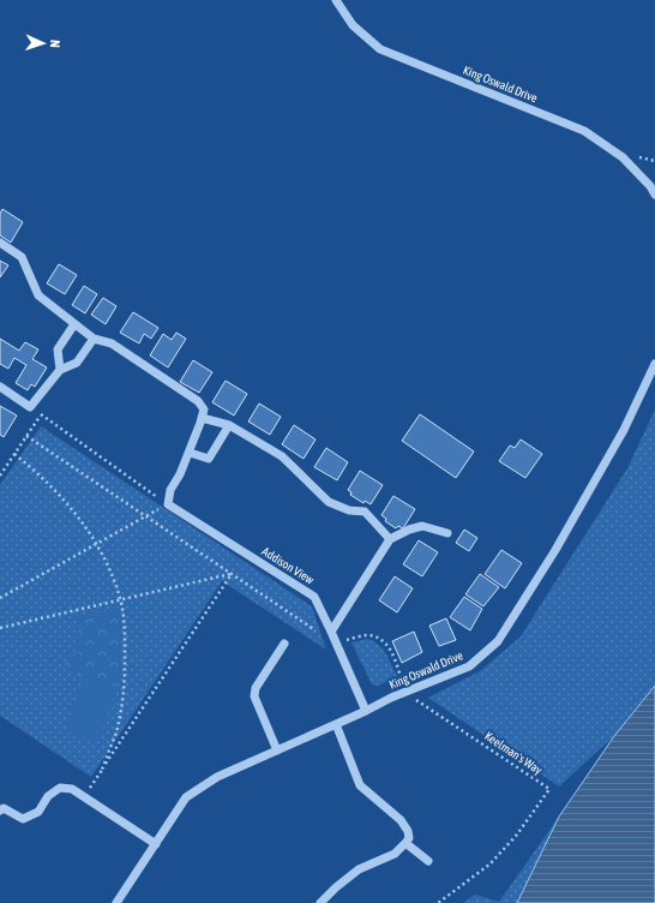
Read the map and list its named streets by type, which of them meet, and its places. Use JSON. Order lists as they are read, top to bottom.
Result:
{
  "streets": {
    "street": ["King Oswald Drive", "Addison View"],
    "path": ["Keelman's Way"]
  },
  "crossings": [
    ["King Oswald Drive", "Addison View"],
    ["King Oswald Drive", "Keelman's Way"]
  ],
  "north": "right"
}
